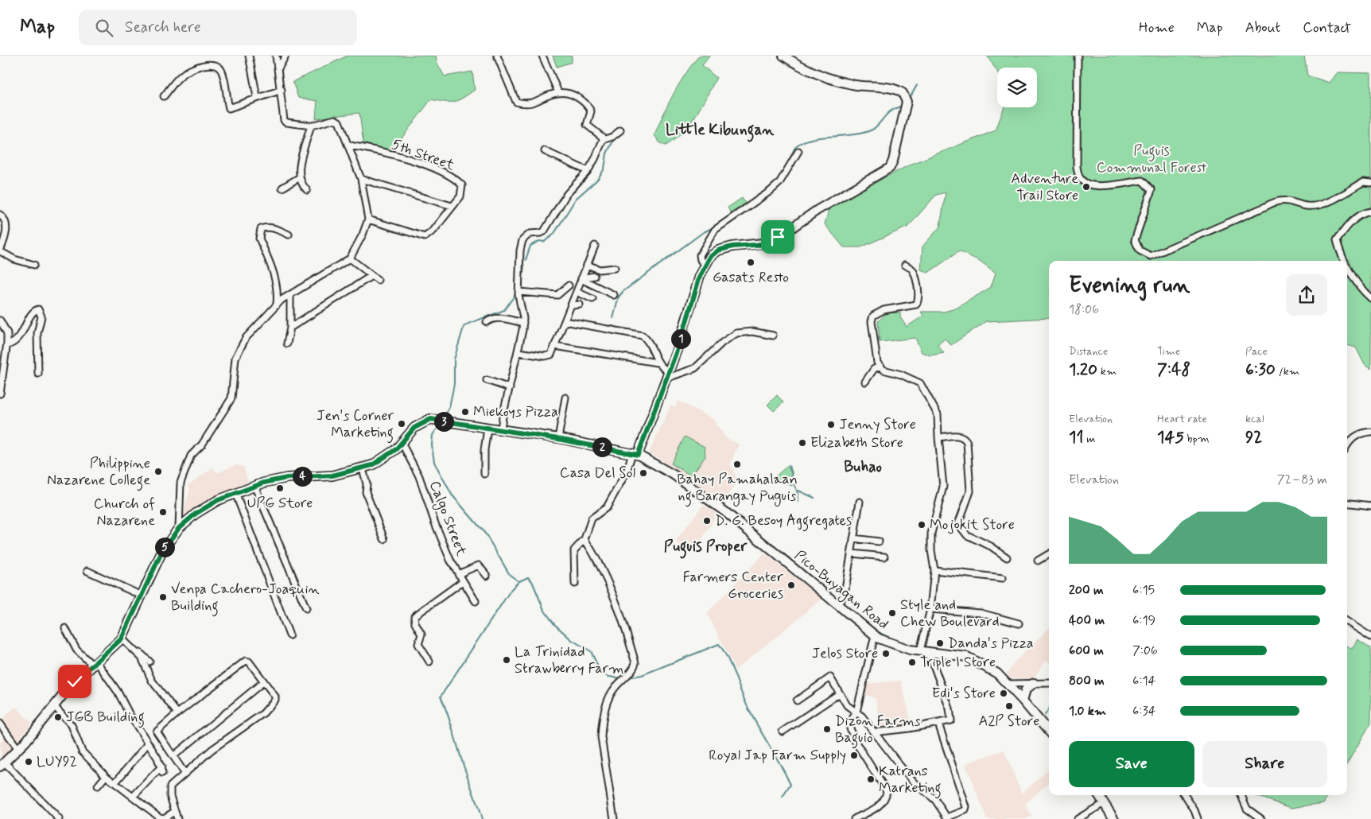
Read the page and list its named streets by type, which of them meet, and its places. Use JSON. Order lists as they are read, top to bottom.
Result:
{
  "streets": {
    "main road": ["Pico-Buyagan Road"],
    "street": ["5th Street", "Calgo Street"]
  },
  "crossings": [
    ["Calgo Street", "Pico-Buyagan Road"]
  ],
  "districts": ["Little Kibungan", "Buhao", "Puguis Proper"],
  "parks": ["Puguis Communal Forest"],
  "places": [
    "Adventure Trail Store",
    "Gasats Resto",
    "Miekoys Pizza",
    "Jen's Corner Marketing",
    "Jenny Store",
    "Elizabeth Store",
    "Bahay Pamahalaan ng Barangay Puguis",
    "Philippine Nazarene College",
    "Casa Del Sol",
    "UPG Store",
    "Church of Nazarene",
    "D. G. Besoy Aggregates",
    "Mojokit Store",
    "Farmers Center Groceries",
    "Venpa Cachero-Joaquin Building",
    "Style and Chew Boulevard",
    "Danda's Pizza",
    "Jelos Store",
    "La Trinidad Strawberry Farm",
    "Triple I Store",
    "Edi's Store",
    "A2P Store",
    "JGB Building",
    "Dizon Farms Baguio",
    "Royal Jap Farm Supply",
    "LUY92",
    "Katrans Marketing"
  ],
  "page": {
    "header": "Map",
    "search": "Search here",
    "nav": [
      "Home",
      "Map",
      "About",
      "Contact"
    ],
    "heading": ["Evening run", "18:06"],
    "stats": [
      ["Distance", "1.20 km"],
      ["Time", "7:48"],
      ["Pace", "6:30 /km"],
      ["Elevation", "11 m"],
      ["Heart rate", "145 bpm"],
      ["kcal", "92"]
    ],
    "pins": [
      "1",
      "3",
      "2",
      "4",
      "5"
    ],
    "chart": ["Elevation", "72–83 m"],
    "list": [
      {
        "name": "200 m",
        "note": "6:15"
      },
      {
        "name": "400 m",
        "note": "6:19"
      },
      {
        "name": "600 m",
        "note": "7:06"
      },
      {
        "name": "800 m",
        "note": "6:14"
      },
      {
        "name": "1.0 km",
        "note": "6:34"
      }
    ],
    "buttons": ["Save", "Share"]
  }
}
